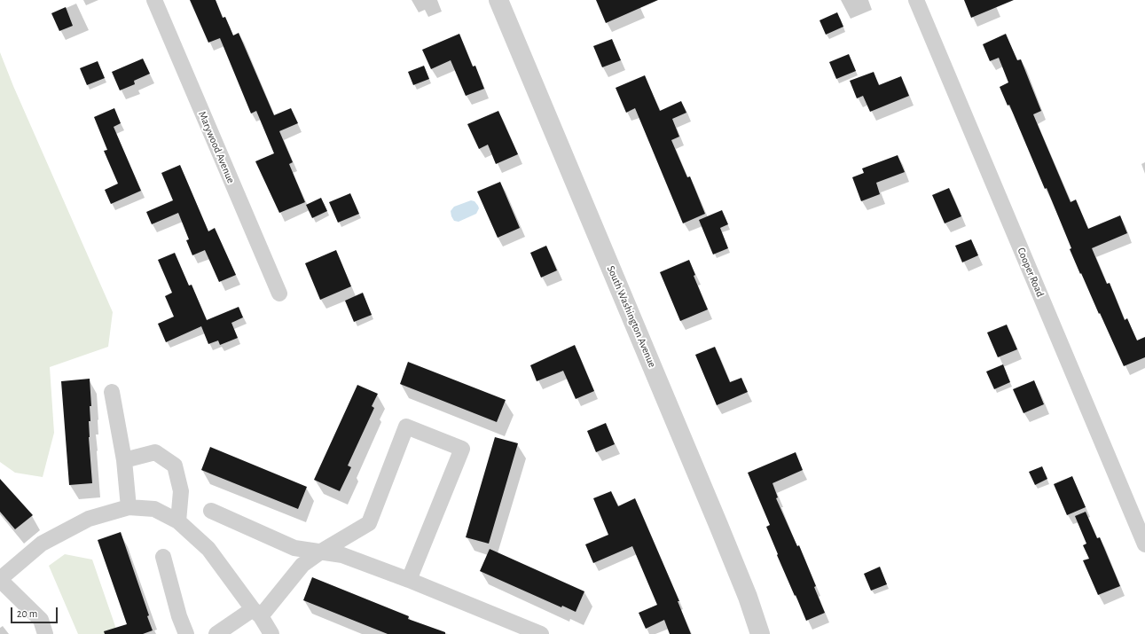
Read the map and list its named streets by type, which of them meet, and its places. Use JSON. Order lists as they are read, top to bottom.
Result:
{
  "streets": {
    "street": ["Marywood Avenue", "Cooper Road", "South Washington Avenue"]
  },
  "scale_bar": "20 m"
}
